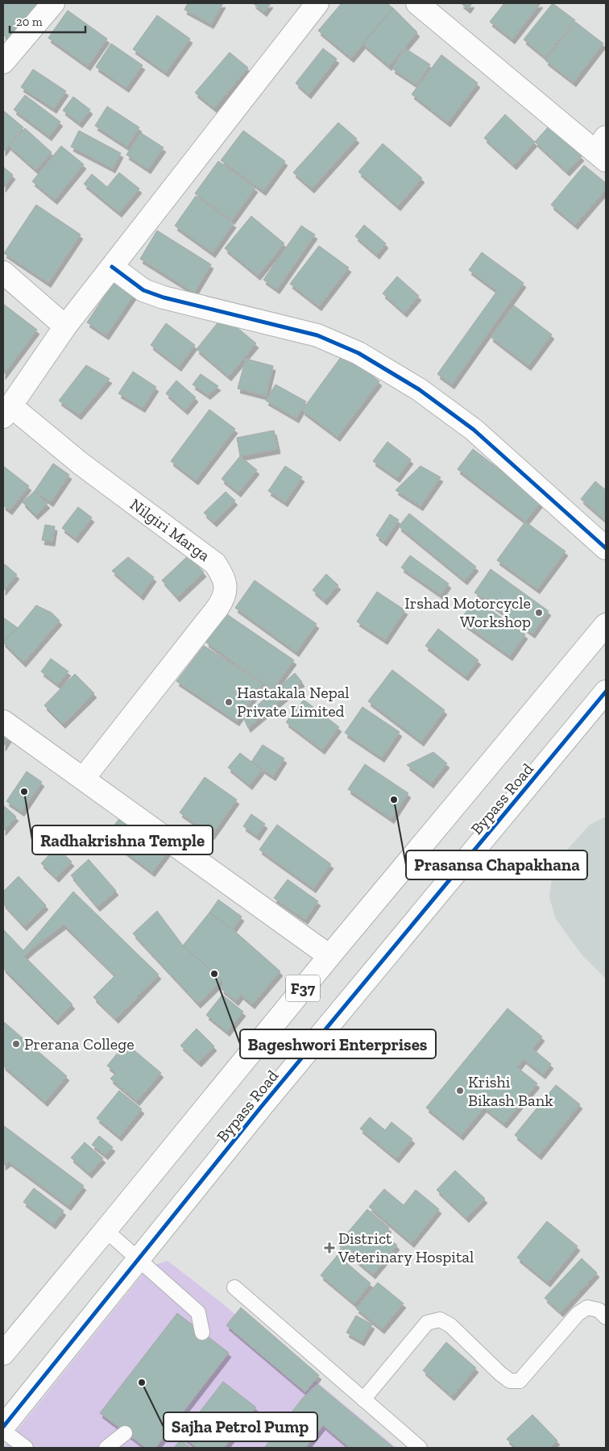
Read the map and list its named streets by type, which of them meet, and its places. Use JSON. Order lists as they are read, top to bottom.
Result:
{
  "streets": {
    "main road": ["Nilgiri Marga", "Bypass Road", "F37"]
  },
  "places": {
    "other": [
      "Irshad Motorcycle Workshop",
      "Hastakala Nepal Private Limited",
      "Radhakrishna Temple",
      "Prasansa Chapakhana",
      "Bageshwori Enterprises",
      "Prerana College",
      "Krishi Bikash Bank",
      "Sajha Petrol Pump"
    ],
    "health": ["District Veterinary Hospital"]
  },
  "scale_bar": "20 m"
}
